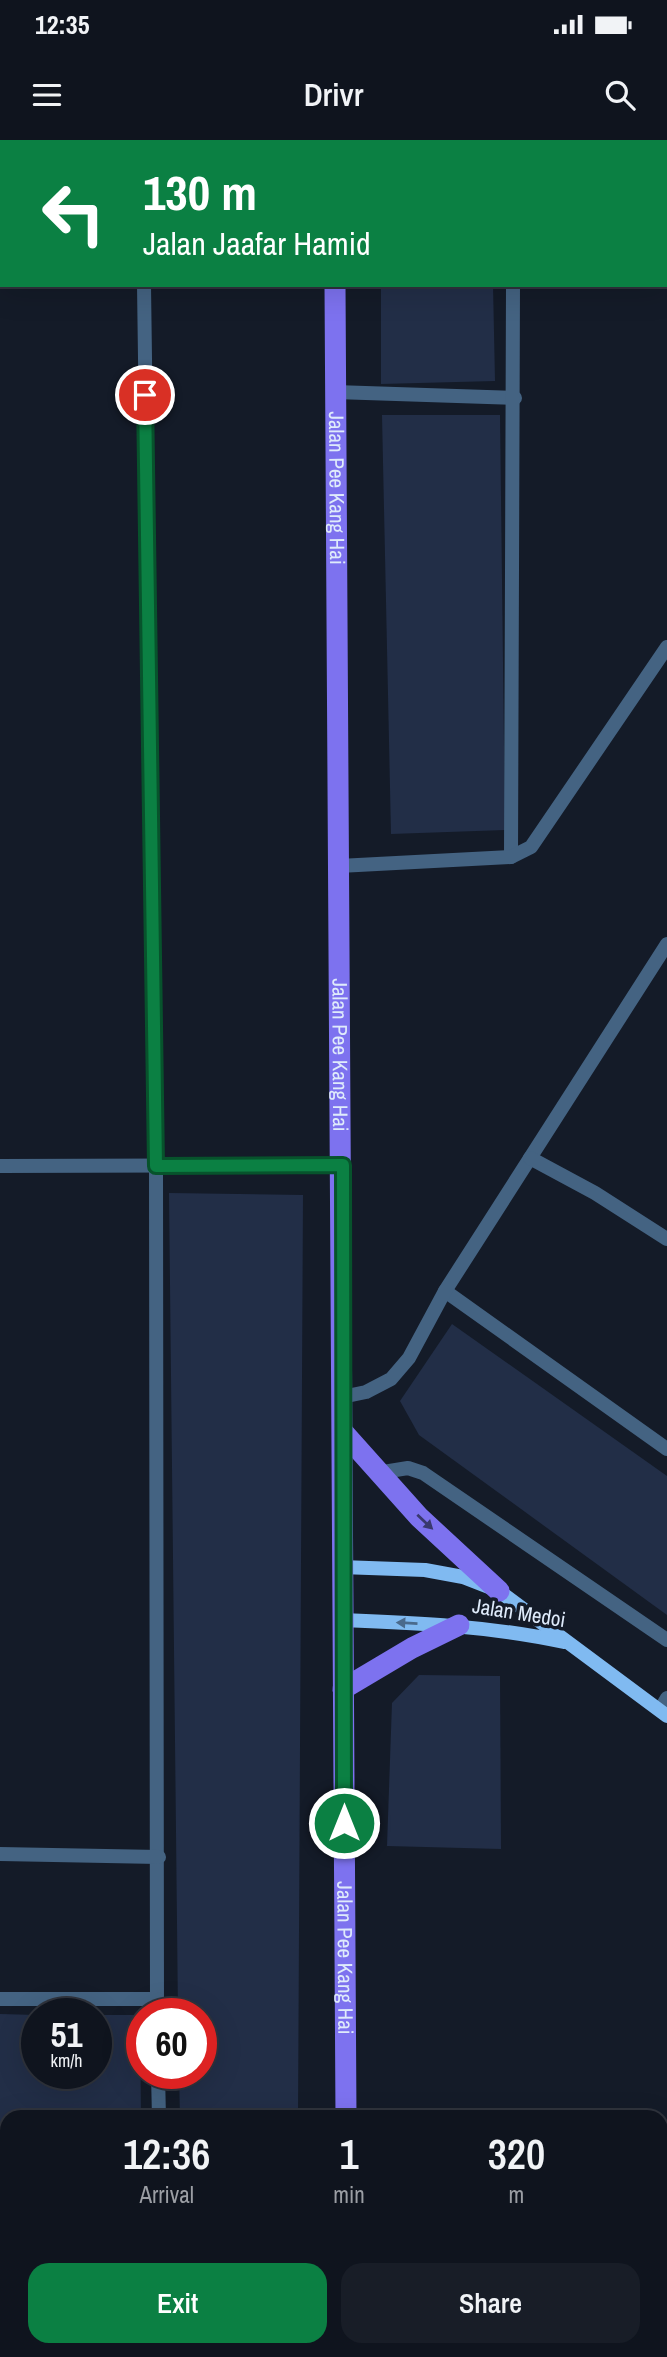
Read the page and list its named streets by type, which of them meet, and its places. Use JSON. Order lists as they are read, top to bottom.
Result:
{
  "streets": {
    "main road": ["Jalan Pee Kang Hai", "Jalan Medoi"]
  },
  "crossings": [
    ["Jalan Pee Kang Hai", "Jalan Medoi"]
  ],
  "page": {
    "status": "12:35",
    "header": "Drivr",
    "turn": ["130 m", "Jalan Jaafar Hamid"],
    "speed": "51 km/h",
    "limit": "60",
    "eta": [
      "12:36",
      "Arrival",
      "1",
      "min",
      "320",
      "m"
    ],
    "buttons": ["Exit", "Share"]
  }
}
